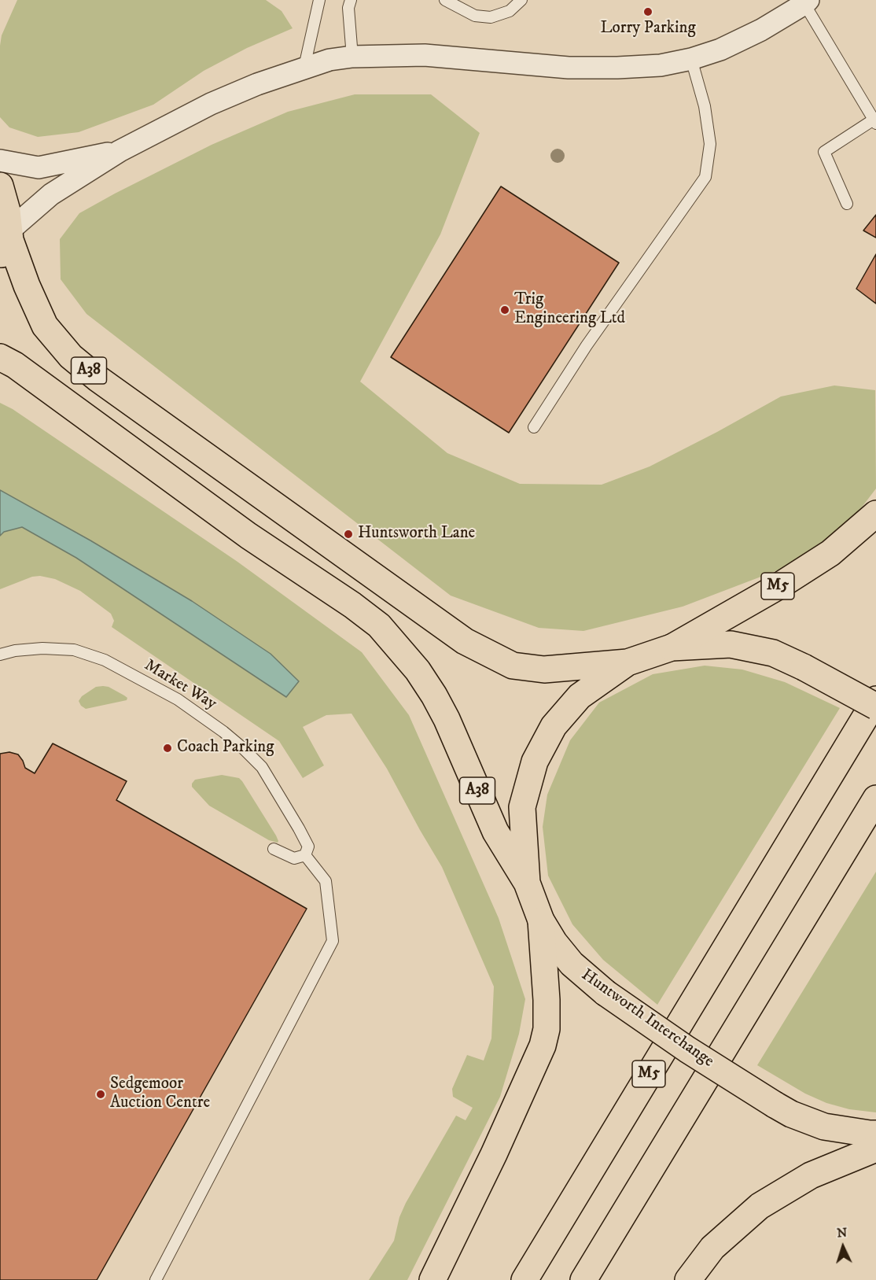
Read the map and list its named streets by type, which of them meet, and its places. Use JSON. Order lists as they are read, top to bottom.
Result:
{
  "streets": {
    "main road": ["A38", "M5", "Huntworth Interchange"],
    "lane": ["Market Way"]
  },
  "crossings": [
    ["A38", "Huntworth Interchange"],
    ["M5", "Huntworth Interchange"]
  ],
  "places": [
    "Lorry Parking",
    "Trig Engineering Ltd",
    "Huntsworth Lane",
    "Coach Parking",
    "Sedgemoor Auction Centre"
  ],
  "north": "top"
}
